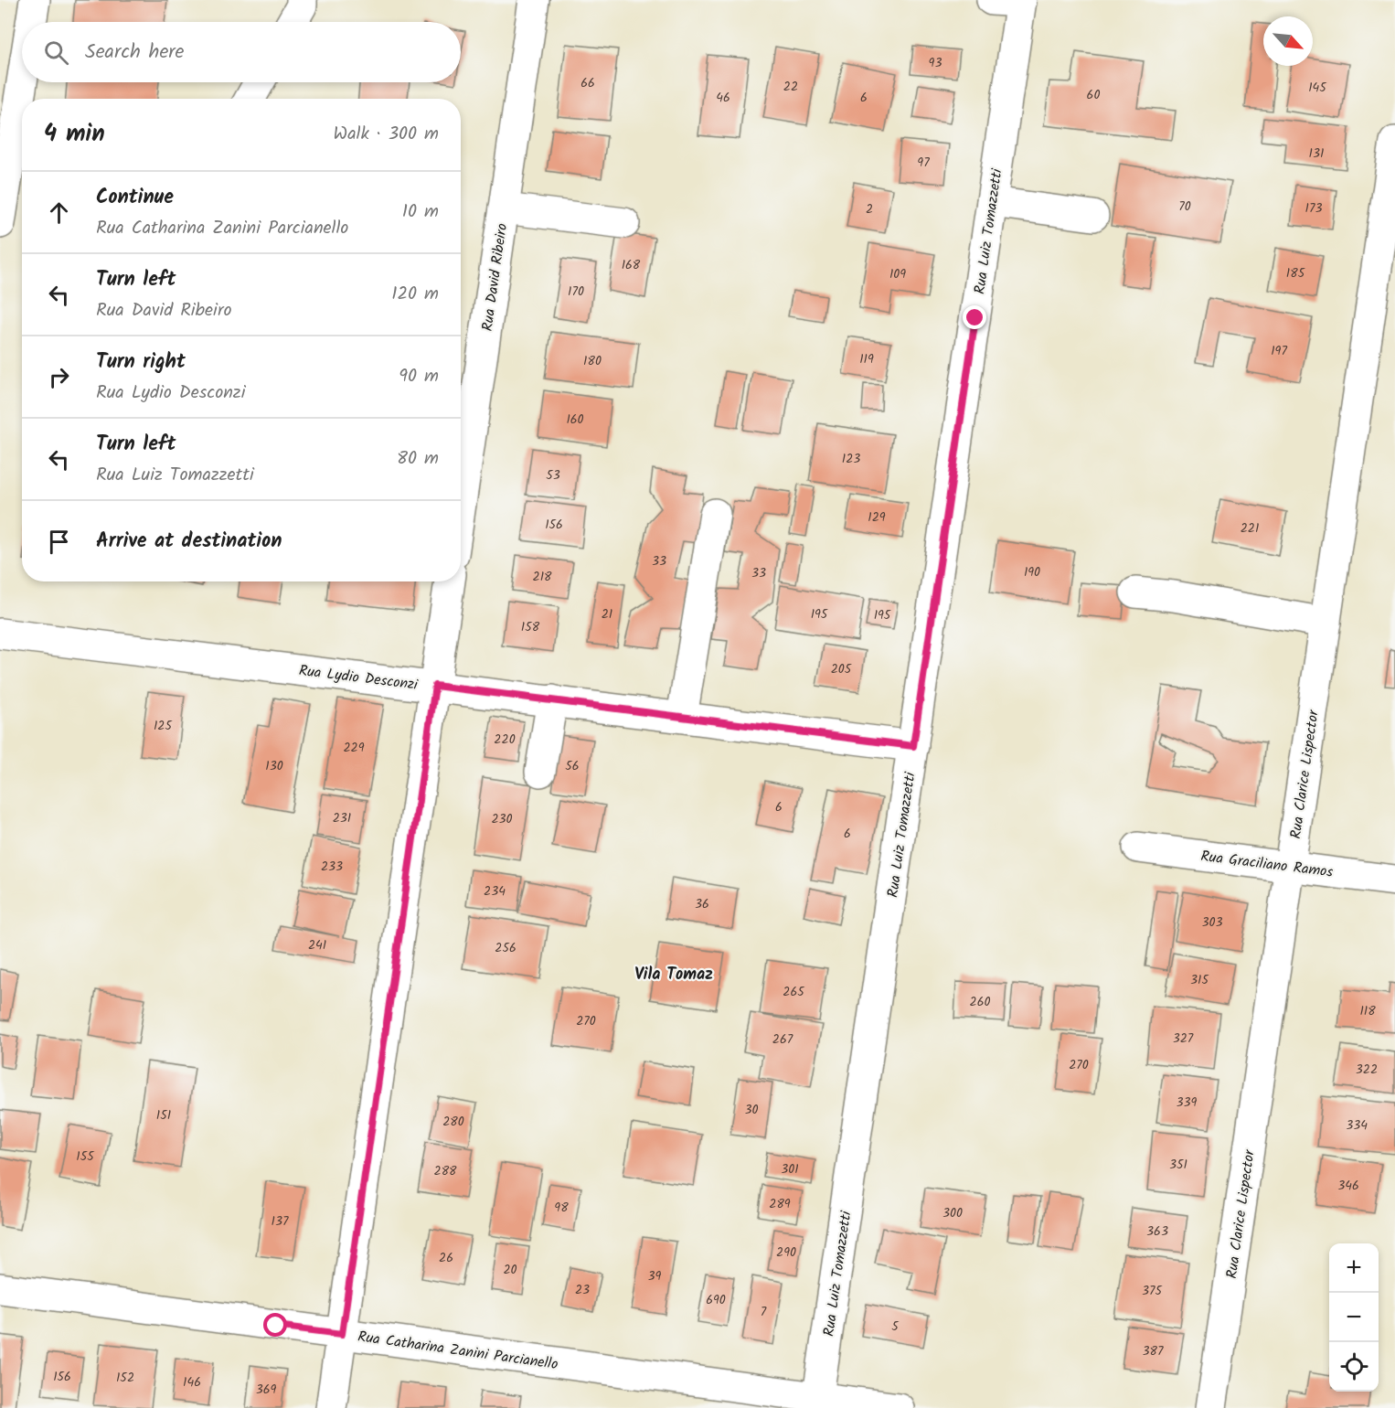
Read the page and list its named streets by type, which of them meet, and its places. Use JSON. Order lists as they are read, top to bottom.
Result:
{
  "streets": {
    "street": [
      "Rua Luiz Tomazzetti",
      "Rua David Ribeiro",
      "Rua Lydio Desconzi",
      "Rua Clarice Lispector",
      "Rua Graciliano Ramos",
      "Rua Catharina Zanini Parcianello"
    ]
  },
  "crossings": [
    ["Rua Luiz Tomazzetti", "Rua Lydio Desconzi"],
    ["Rua Luiz Tomazzetti", "Rua Catharina Zanini Parcianello"],
    ["Rua Clarice Lispector", "Rua Graciliano Ramos"]
  ],
  "districts": ["Vila Tomaz"],
  "house_numbers": [
    "93",
    "66",
    "22",
    "145",
    "60",
    "46",
    "6",
    "131",
    "97",
    "70",
    "173",
    "2",
    "168",
    "185",
    "109",
    "170",
    "197",
    "119",
    "180",
    "160",
    "123",
    "53",
    "129",
    "156",
    "221",
    "33",
    "190",
    "33",
    "218",
    "21",
    "195",
    "195",
    "158",
    "205",
    "125",
    "220",
    "229",
    "130",
    "56",
    "6",
    "231",
    "230",
    "6",
    "233",
    "234",
    "36",
    "303",
    "241",
    "256",
    "315",
    "265",
    "260",
    "118",
    "270",
    "327",
    "267",
    "270",
    "322",
    "339",
    "30",
    "151",
    "280",
    "334",
    "155",
    "351",
    "301",
    "288",
    "346",
    "289",
    "98",
    "300",
    "137",
    "363",
    "290",
    "26",
    "20",
    "39",
    "23",
    "375",
    "690",
    "7",
    "5",
    "387",
    "156",
    "152",
    "146",
    "369"
  ],
  "north": "bottom right",
  "page": {
    "search": "Search here",
    "heading": ["4 min", "Walk · 300 m"],
    "list": [
      ["Continue", "Rua Catharina Zanini Parcianello", "10 m"],
      ["Turn left", "Rua David Ribeiro", "120 m"],
      ["Turn right", "Rua Lydio Desconzi", "90 m"],
      ["Turn left", "Rua Luiz Tomazzetti", "80 m"],
      "Arrive at destination"
    ],
    "map_buttons": ["+", "−"]
  }
}
